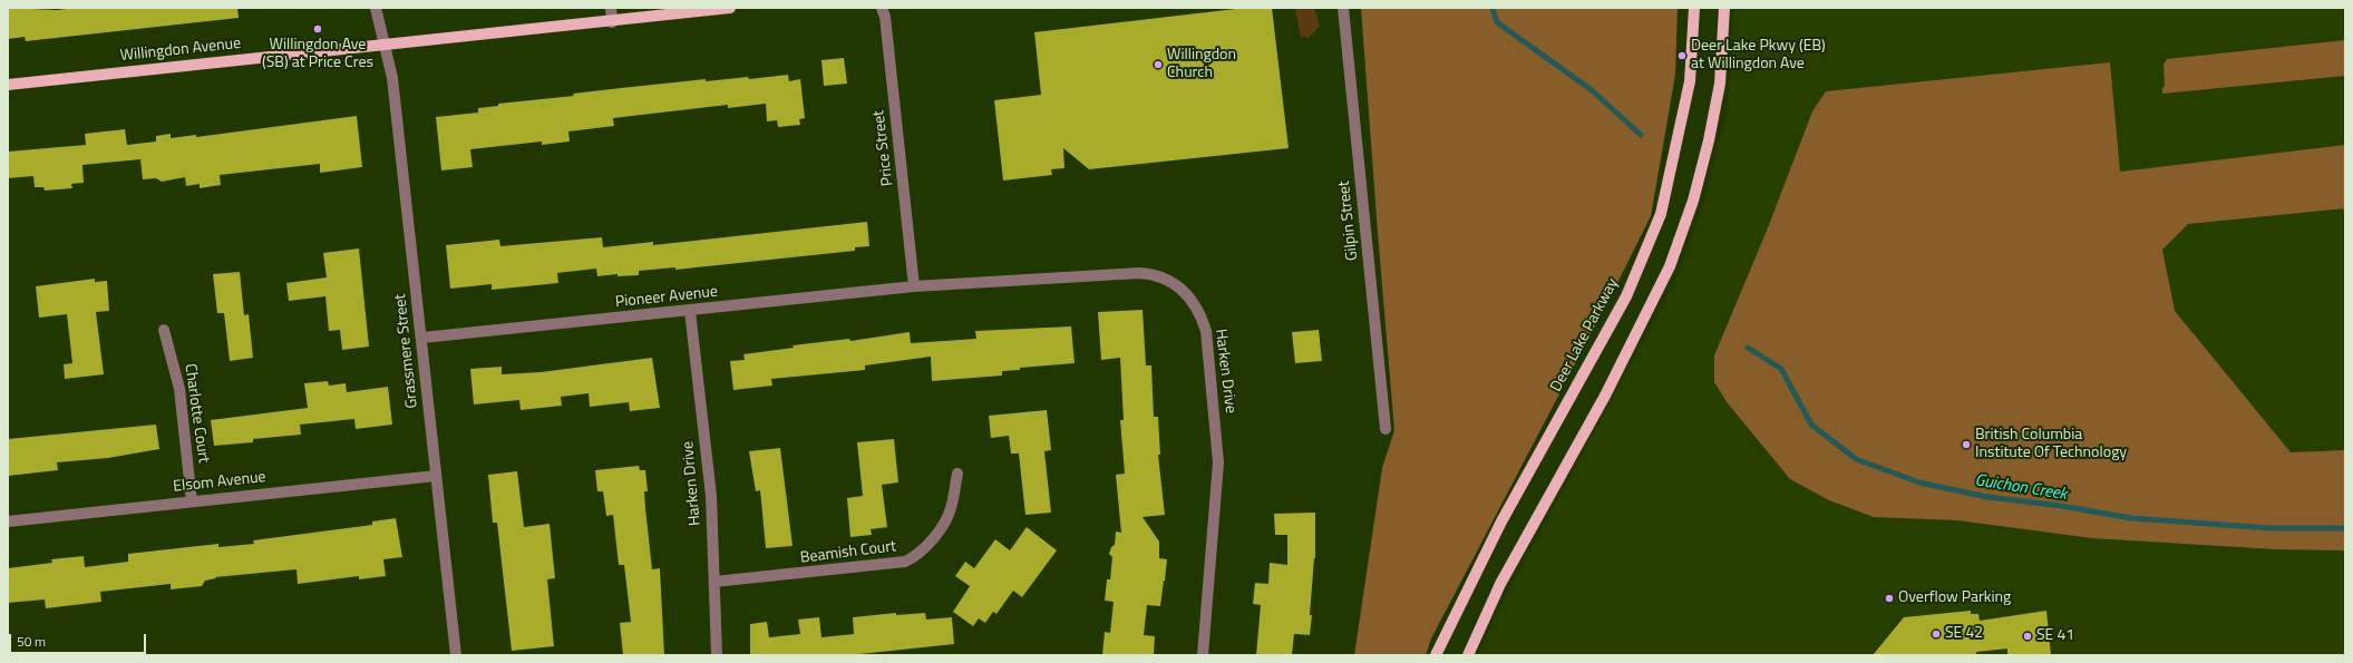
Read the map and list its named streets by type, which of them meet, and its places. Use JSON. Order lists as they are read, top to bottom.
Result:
{
  "streets": {
    "main road": ["Willingdon Avenue", "Deer Lake Parkway"],
    "street": [
      "Price Street",
      "Gilpin Street",
      "Pioneer Avenue",
      "Grassmere Street",
      "Harken Drive",
      "Charlotte Court",
      "Elsom Avenue",
      "Beamish Court"
    ]
  },
  "crossings": [
    ["Willingdon Avenue", "Grassmere Street"],
    ["Price Street", "Pioneer Avenue"],
    ["Price Street", "Harken Drive"],
    ["Pioneer Avenue", "Grassmere Street"],
    ["Pioneer Avenue", "Harken Drive"],
    ["Grassmere Street", "Elsom Avenue"],
    ["Harken Drive", "Beamish Court"],
    ["Charlotte Court", "Elsom Avenue"]
  ],
  "water": ["Guichon Creek"],
  "places": [
    "Willingdon Ave (SB) at Price Cres",
    "Deer Lake Pkwy (EB) at Willingdon Ave",
    "Willingdon Church",
    "British Columbia Institute Of Technology",
    "Overflow Parking",
    "SE 42",
    "SE 41"
  ],
  "scale_bar": "50 m"
}
